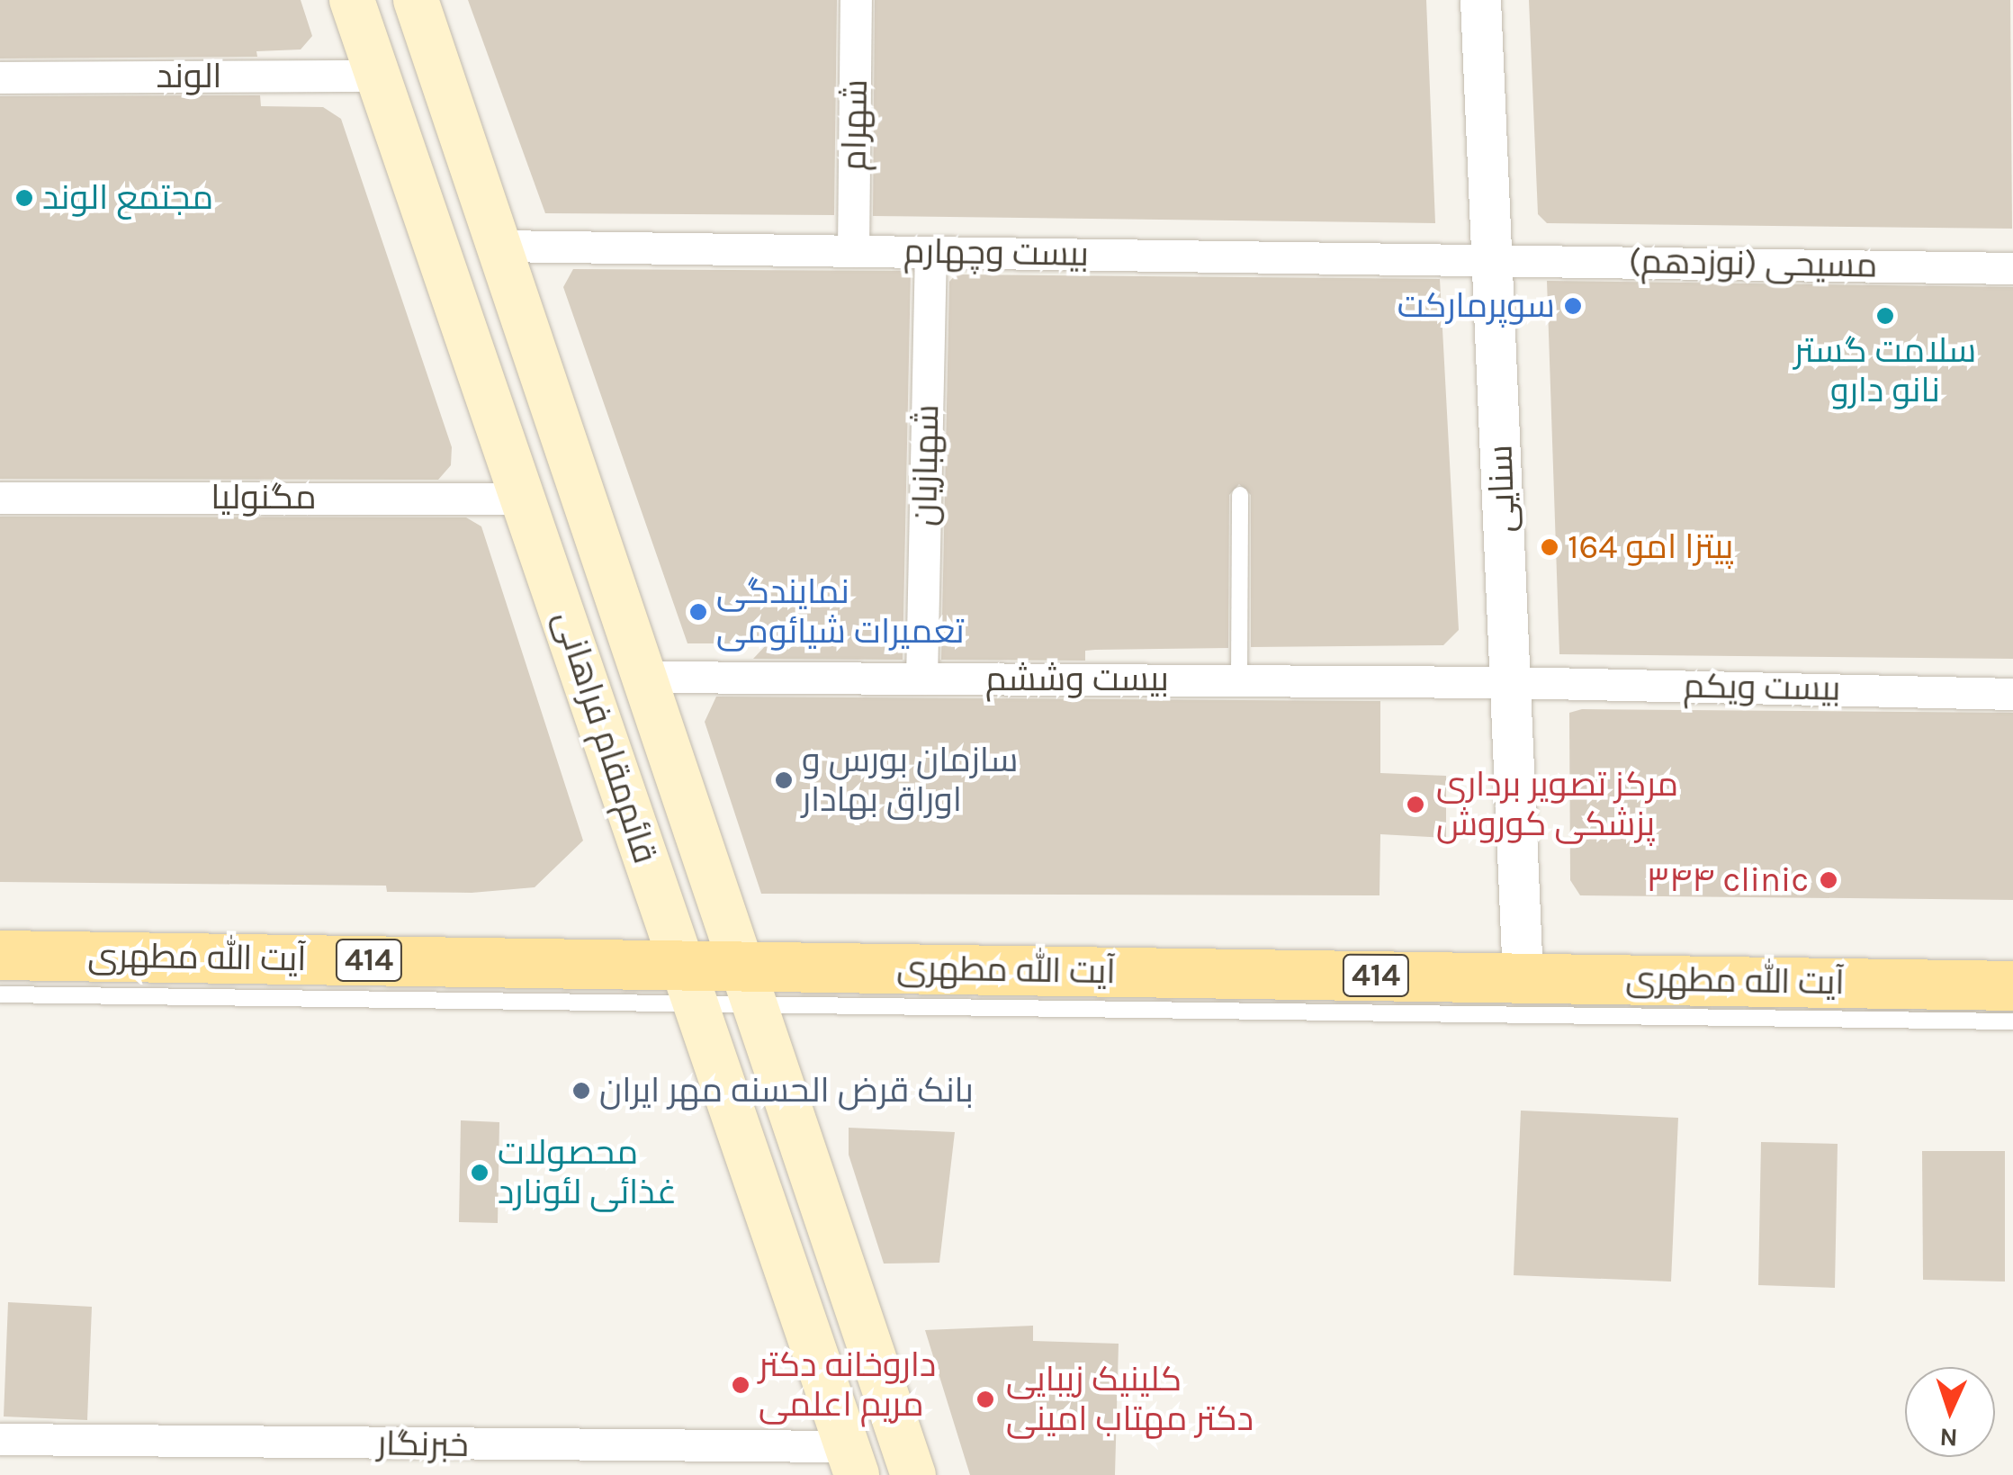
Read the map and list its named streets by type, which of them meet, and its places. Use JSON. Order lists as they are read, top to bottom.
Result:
{
  "streets": {
    "main road": ["قائم‌مقام فراهانی", "آیت الله مطهری", "414"],
    "street": [
      "الوند",
      "شهرام",
      "بیست وچهارم",
      "مسیحی (نوزدهم)",
      "شهبازیان",
      "سنایی",
      "مگنولیا",
      "بیست وششم",
      "بیست ویکم",
      "خبرنگار"
    ]
  },
  "crossings": [
    ["الوند", "قائم‌مقام فراهانی"],
    ["شهرام", "بیست وچهارم"],
    ["بیست وچهارم", "مسیحی (نوزدهم)"],
    ["بیست وچهارم", "شهبازیان"],
    ["بیست وچهارم", "سنایی"],
    ["بیست وچهارم", "قائم‌مقام فراهانی"],
    ["مسیحی (نوزدهم)", "سنایی"],
    ["شهبازیان", "بیست وششم"],
    ["سنایی", "بیست وششم"],
    ["سنایی", "بیست ویکم"],
    ["سنایی", "آیت الله مطهری"],
    ["مگنولیا", "قائم‌مقام فراهانی"],
    ["بیست وششم", "بیست ویکم"],
    ["بیست وششم", "قائم‌مقام فراهانی"],
    ["قائم‌مقام فراهانی", "آیت الله مطهری"],
    ["قائم‌مقام فراهانی", "خبرنگار"]
  ],
  "places": [
    "مجتمع الوند",
    "سوپرمارکت",
    "سلامت گستر نانو دارو",
    "پیتزا امو 164",
    "نمایندگی تعمیرات شیائومی",
    "سازمان بورس و اوراق بهادار",
    "مرکز تصویر برداری پزشکی کوروش",
    "۳۴۴ clinic",
    "بانک قرض الحسنه مهر ایران",
    "محصولات غذائی لئونارد",
    "داروخانه دکتر مریم اعلمی",
    "کلینیک زیبایی دکتر مهتاب امینی"
  ],
  "north": "bottom"
}
